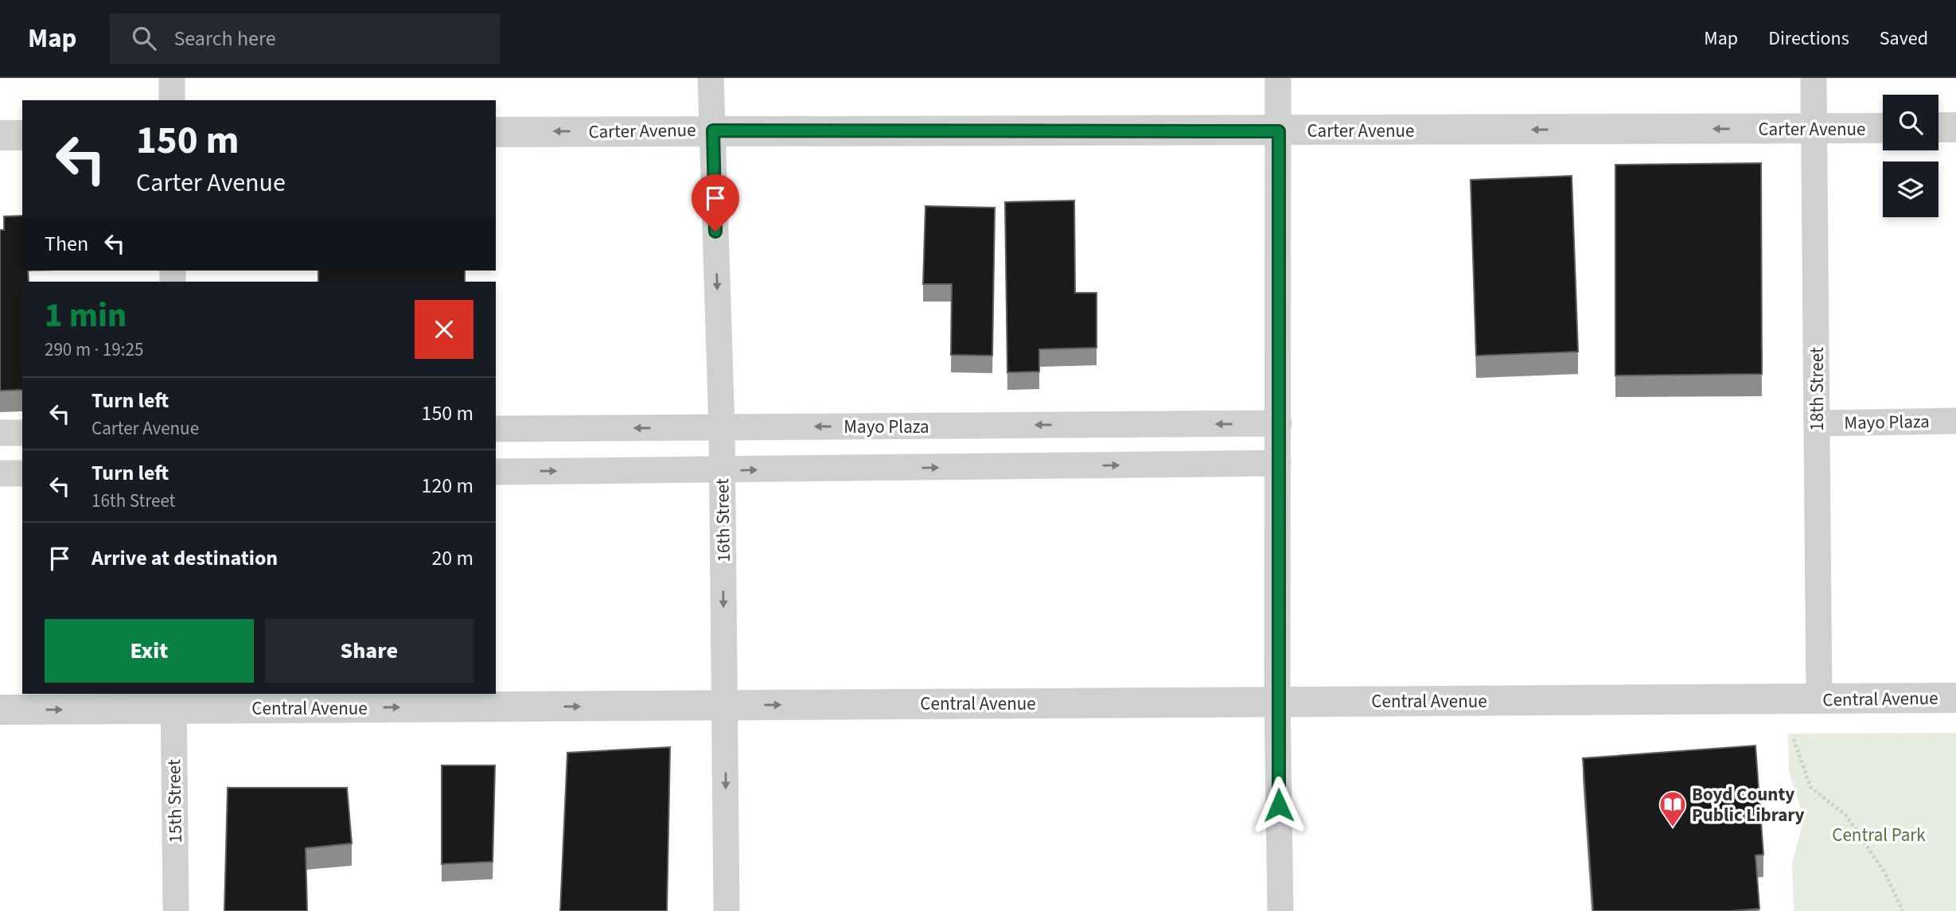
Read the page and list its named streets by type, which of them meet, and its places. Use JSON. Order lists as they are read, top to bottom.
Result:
{
  "streets": {
    "street": [
      "Carter Avenue",
      "18th Street",
      "Mayo Plaza",
      "16th Street",
      "Central Avenue",
      "15th Street"
    ]
  },
  "crossings": [
    ["Carter Avenue", "18th Street"],
    ["Carter Avenue", "16th Street"],
    ["18th Street", "Mayo Plaza"],
    ["18th Street", "Central Avenue"],
    ["Mayo Plaza", "16th Street"],
    ["16th Street", "Central Avenue"],
    ["Central Avenue", "15th Street"]
  ],
  "one_way": ["Carter Avenue", "16th Street"],
  "parks": ["Central Park"],
  "places": {
    "library": ["Boyd County Public Library"]
  },
  "page": {
    "header": "Map",
    "search": "Search here",
    "nav": ["Map", "Directions", "Saved"],
    "turn": ["150 m", "Carter Avenue"],
    "then": "Then",
    "heading": ["1 min", "290 m · 19:25"],
    "list": [
      {
        "name": "Turn left",
        "note": "Carter Avenue",
        "value": "150 m"
      },
      {
        "name": "Turn left",
        "note": "16th Street",
        "value": "120 m"
      },
      {
        "name": "Arrive at destination",
        "value": "20 m"
      }
    ],
    "buttons": ["Exit", "Share"]
  }
}
